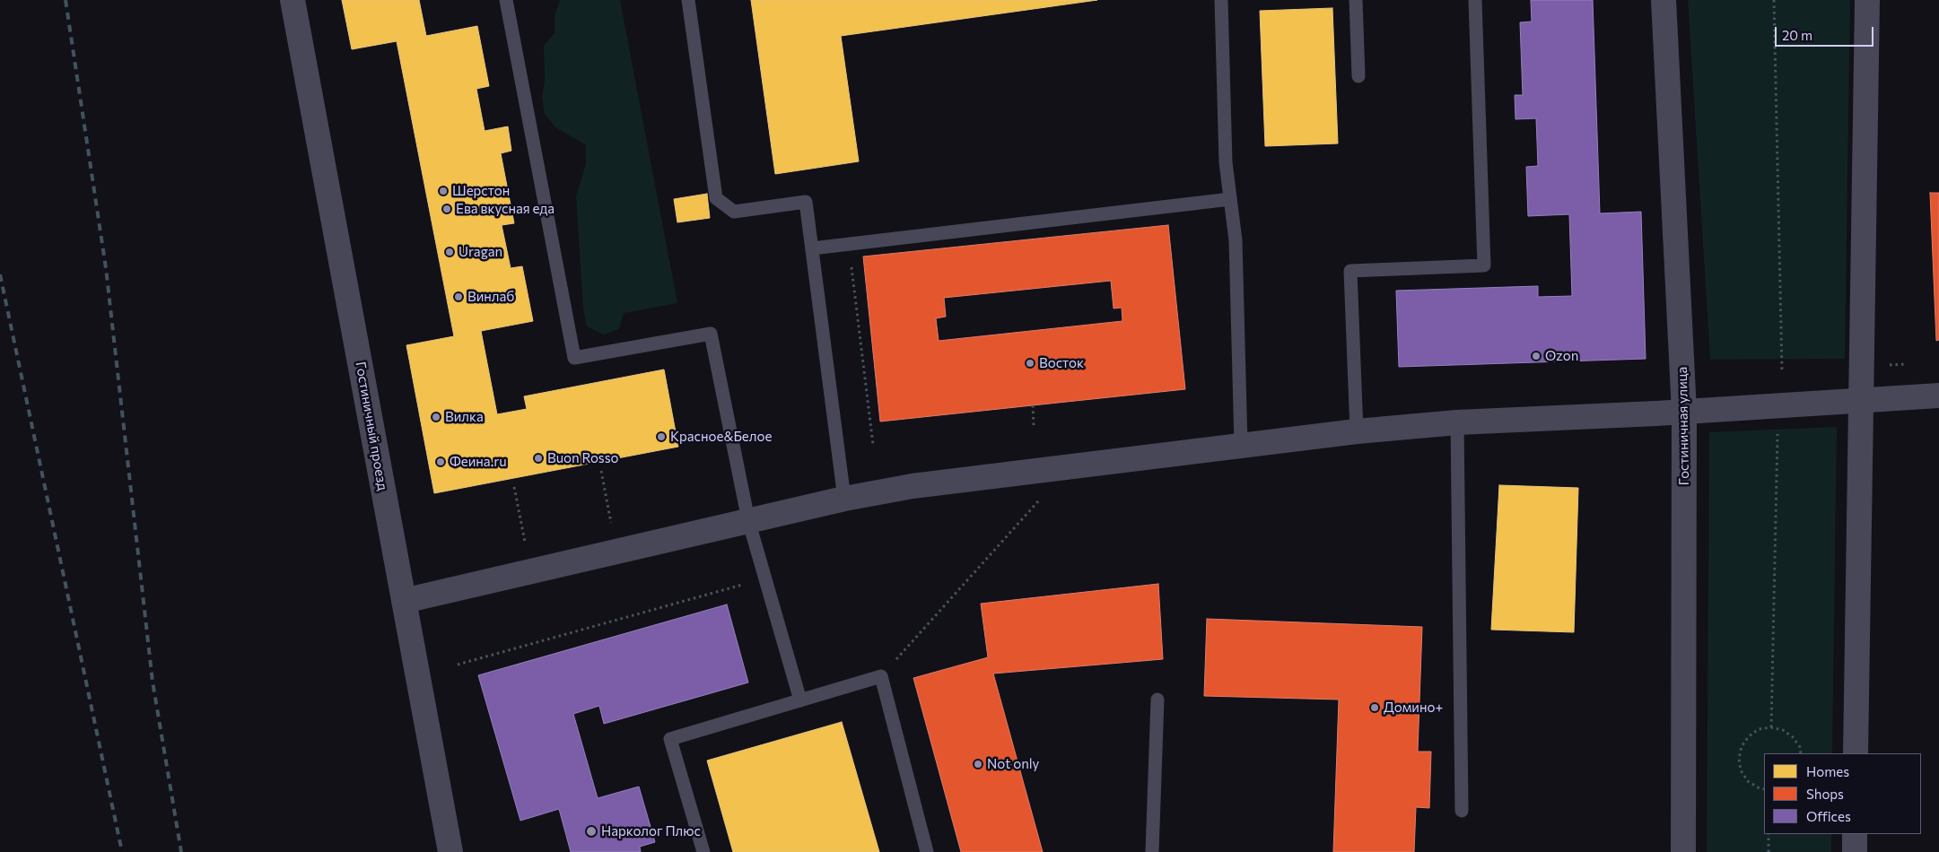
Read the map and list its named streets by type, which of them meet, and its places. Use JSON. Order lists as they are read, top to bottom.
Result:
{
  "streets": {
    "street": ["Гостиничный проезд", "Гостиничная улица"]
  },
  "places": [
    "Шерстон",
    "Ева вкусная еда",
    "Uragan",
    "Винлаб",
    "Ozon",
    "Восток",
    "Вилка",
    "Красное&Белое",
    "Buon Rosso",
    "Феина.ru",
    "Домино+",
    "Not only",
    "Нарколог Плюс"
  ],
  "legend": ["Homes", "Shops", "Offices"],
  "scale_bar": "20 m"
}
